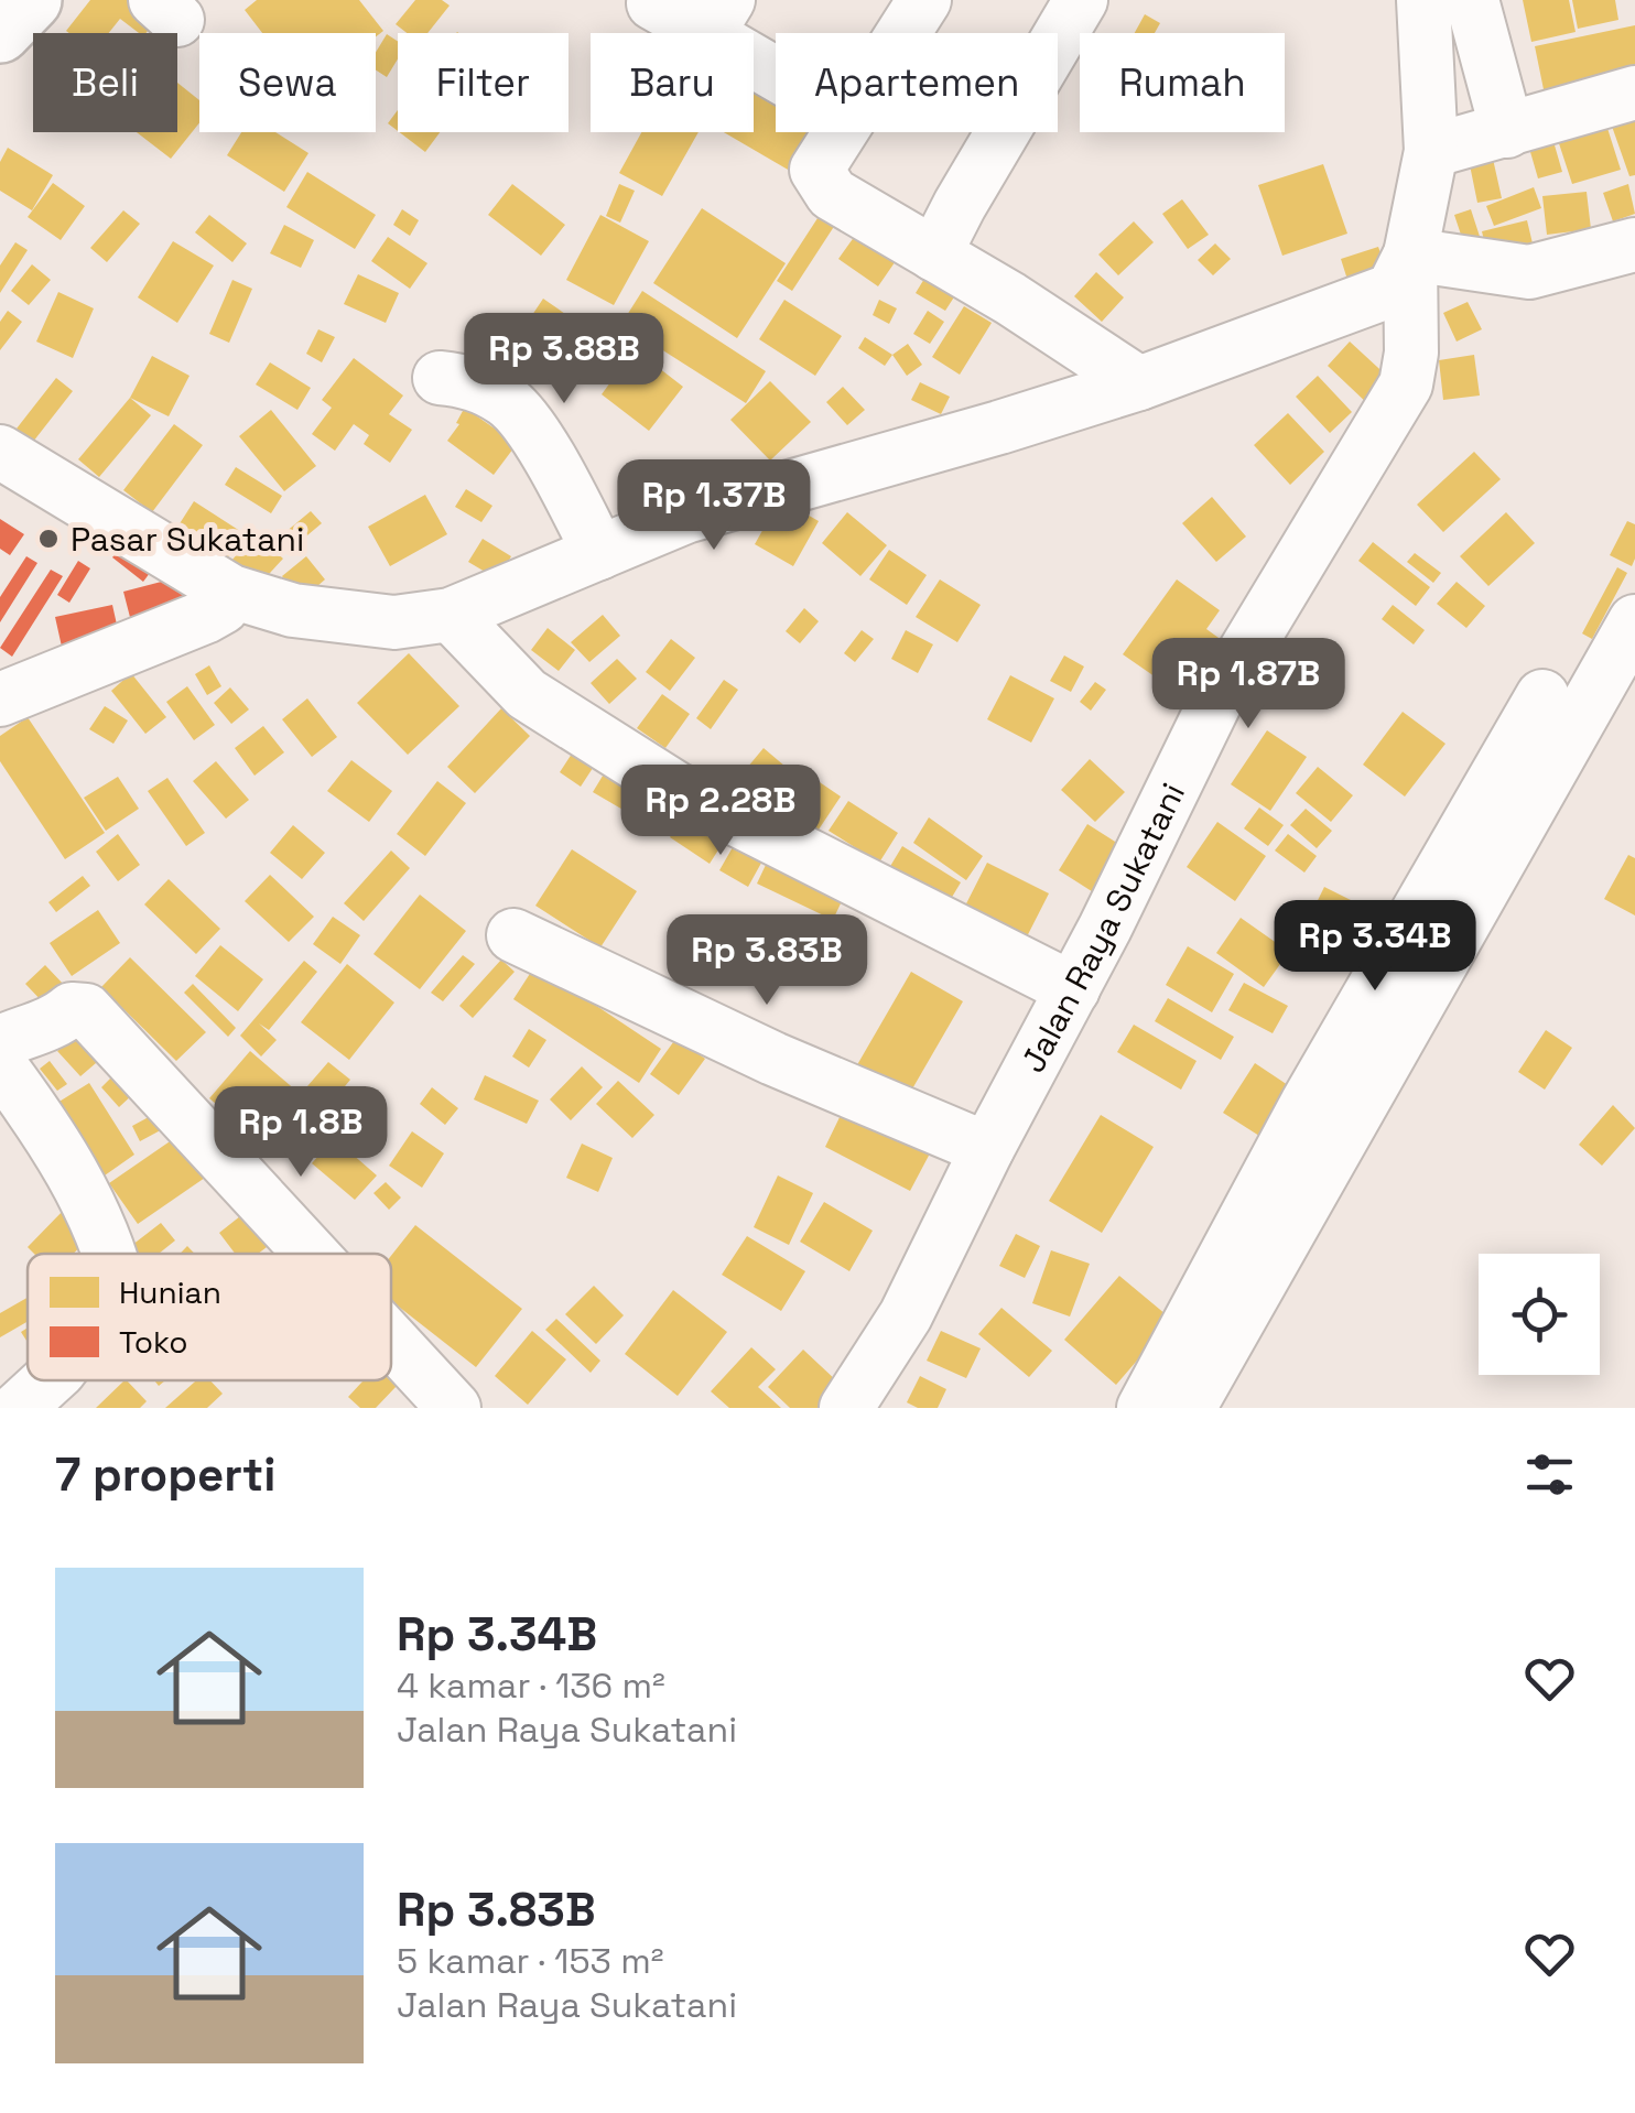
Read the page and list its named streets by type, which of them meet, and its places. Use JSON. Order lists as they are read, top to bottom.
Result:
{
  "streets": {
    "street": ["Jalan Raya Sukatani"]
  },
  "places": ["Pasar Sukatani"],
  "legend": ["Hunian", "Toko"],
  "page": {
    "chip": [
      "Beli",
      "Sewa",
      "Filter",
      "Baru",
      "Apartemen",
      "Rumah"
    ],
    "price": [
      "Rp 3.88B",
      "Rp 1.37B",
      "Rp 1.87B",
      "Rp 2.28B",
      "Rp 3.34B",
      "Rp 3.83B",
      "Rp 1.8B"
    ],
    "heading": "7 properti",
    "list": [
      {
        "name": "Rp 3.34B",
        "note": "4 kamar · 136 m² · Jalan Raya Sukatani"
      },
      {
        "name": "Rp 3.83B",
        "note": "5 kamar · 153 m² · Jalan Raya Sukatani"
      }
    ]
  }
}
